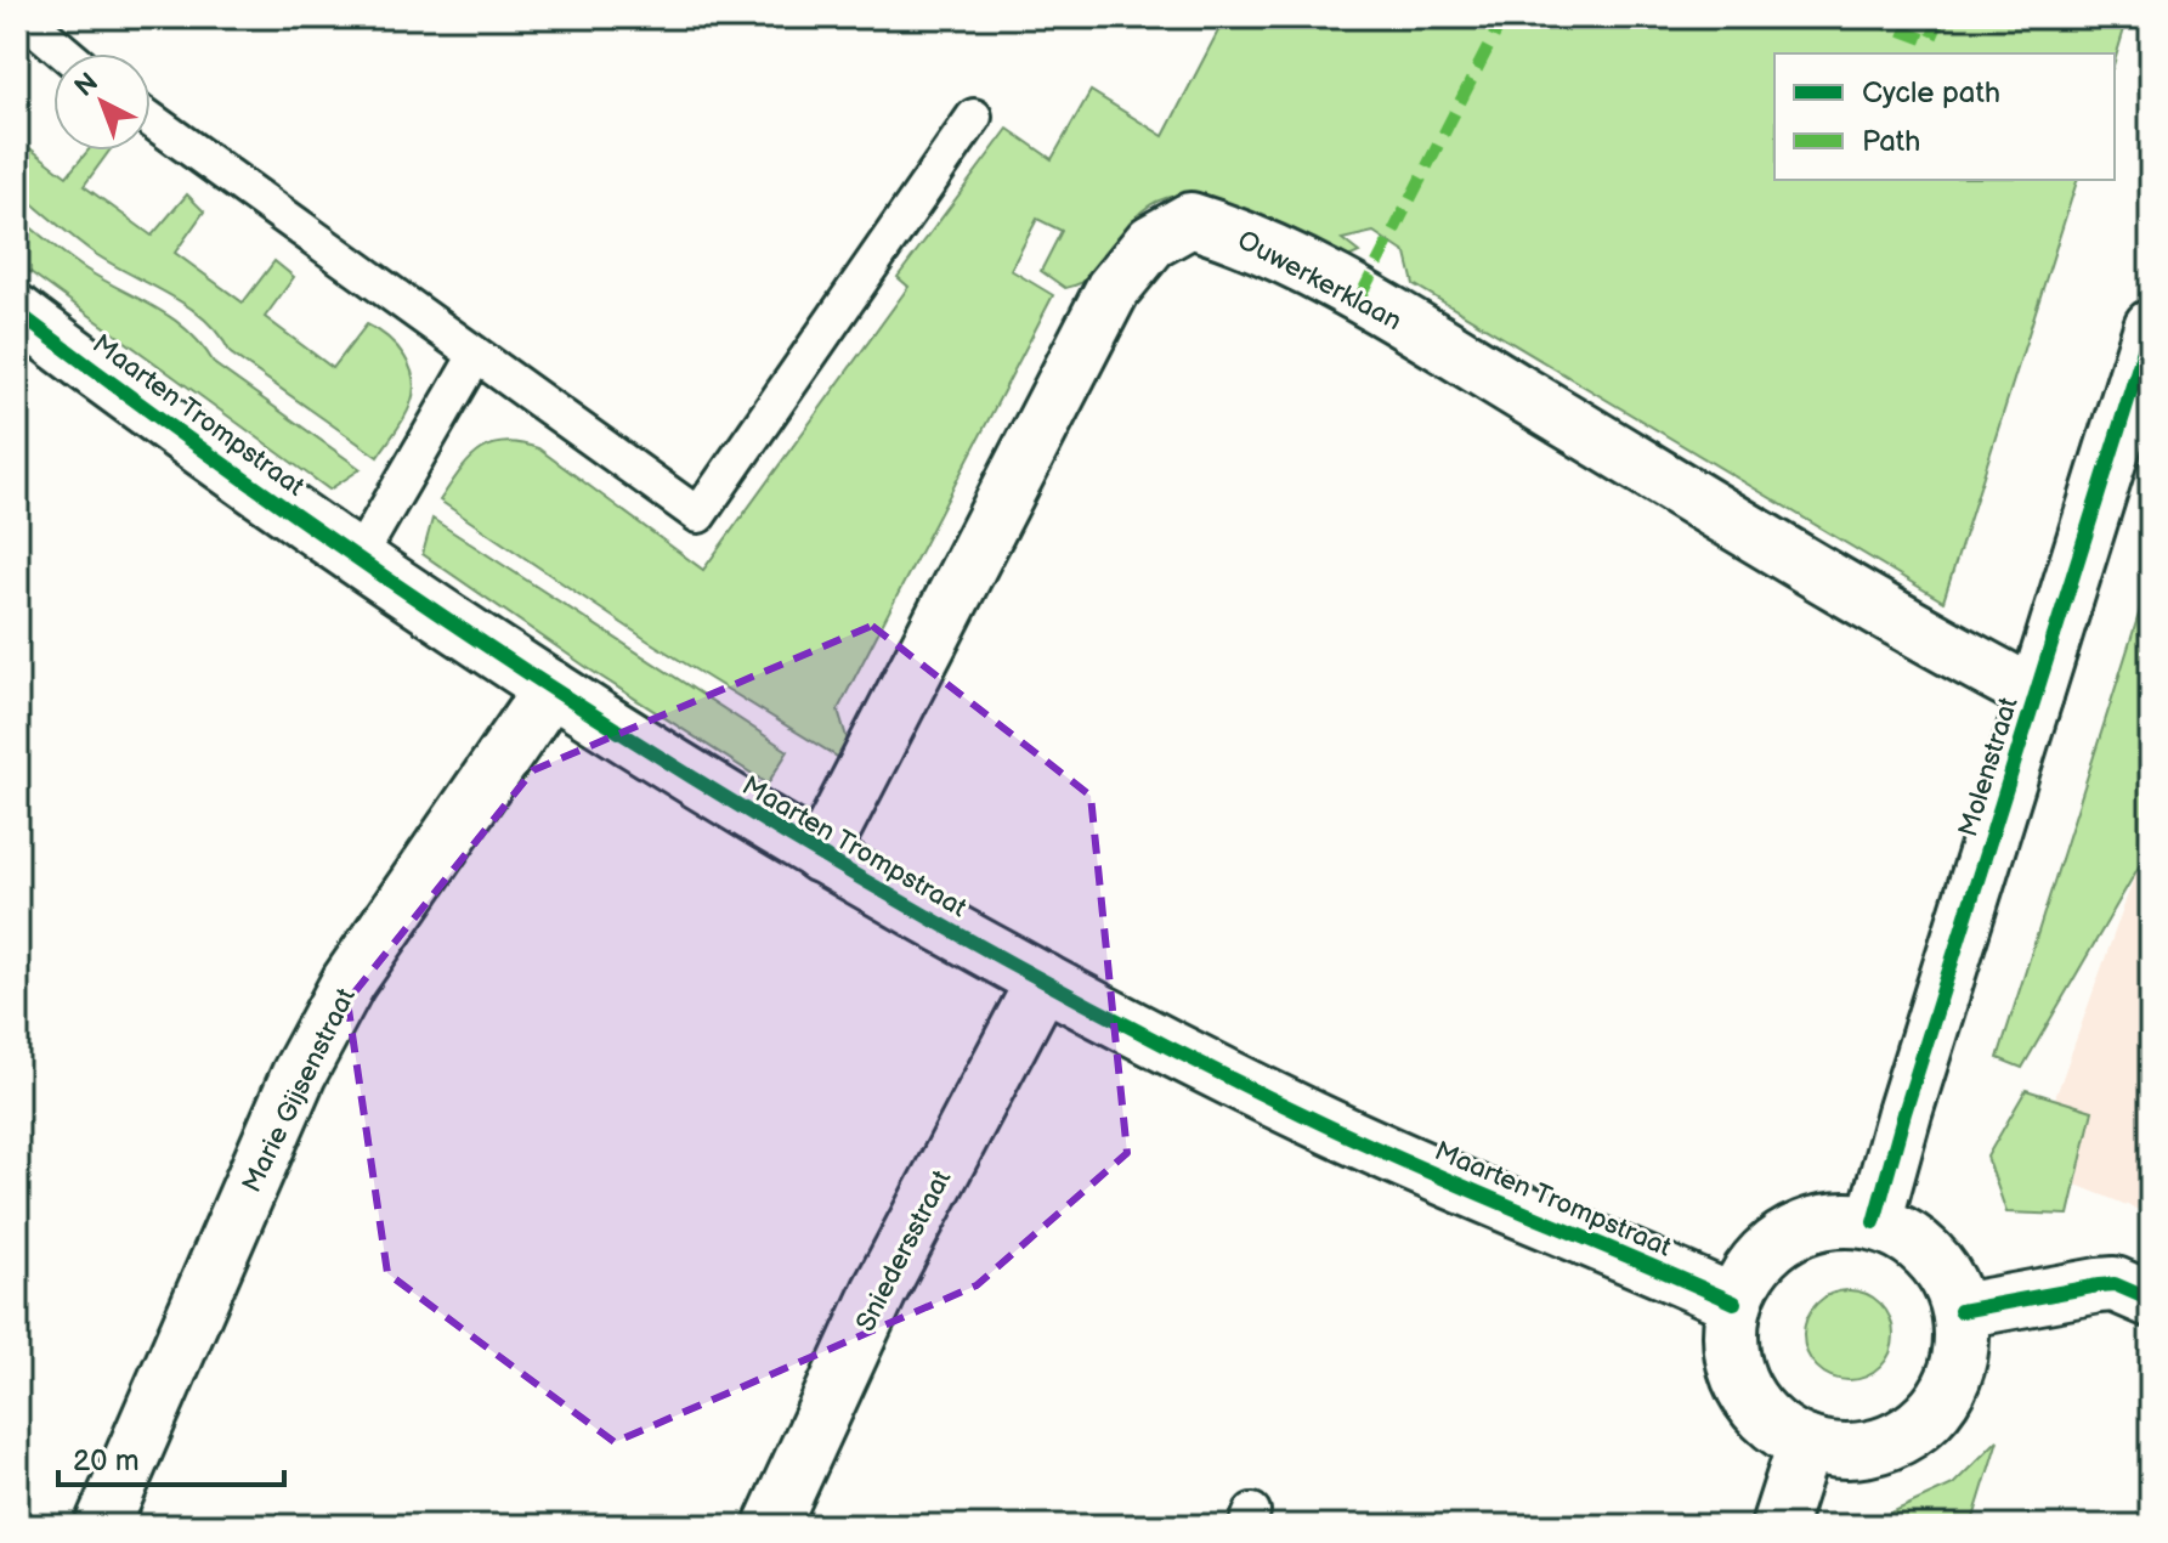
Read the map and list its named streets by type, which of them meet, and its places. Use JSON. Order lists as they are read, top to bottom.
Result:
{
  "streets": {
    "street": [
      "Ouwerkerklaan",
      "Maarten Trompstraat",
      "Molenstraat",
      "Marie Gijsenstraat",
      "Sniedersstraat"
    ]
  },
  "crossings": [
    ["Ouwerkerklaan", "Maarten Trompstraat"],
    ["Ouwerkerklaan", "Molenstraat"],
    ["Maarten Trompstraat", "Molenstraat"],
    ["Maarten Trompstraat", "Marie Gijsenstraat"],
    ["Maarten Trompstraat", "Sniedersstraat"]
  ],
  "legend": ["Cycle path", "Path"],
  "scale_bar": "20 m",
  "north": "top left"
}
